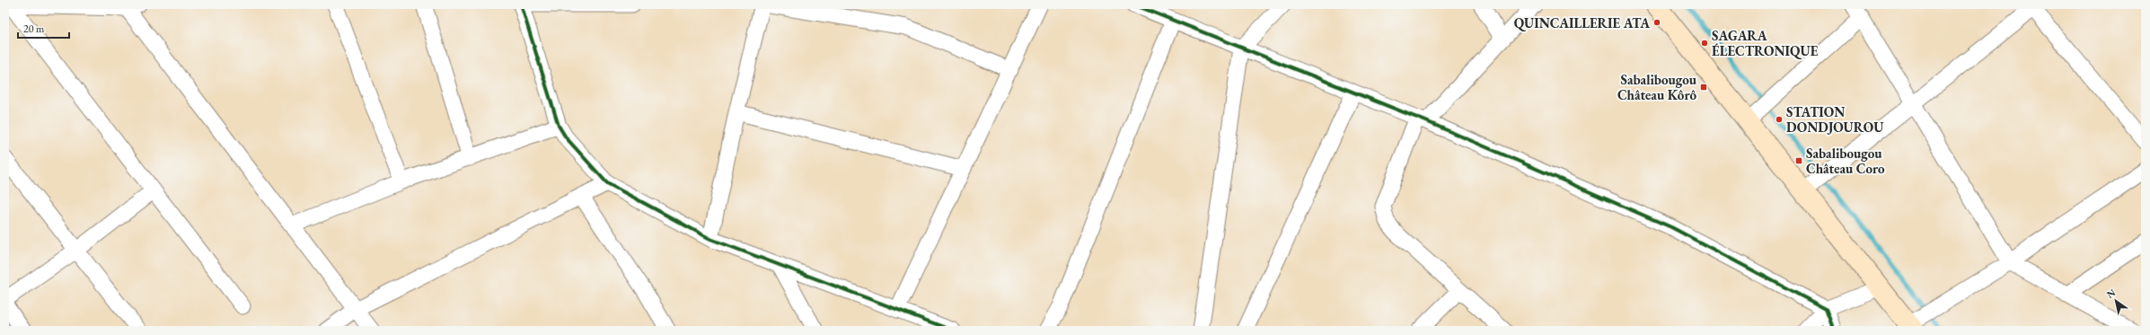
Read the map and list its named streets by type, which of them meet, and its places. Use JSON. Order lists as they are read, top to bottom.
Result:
{
  "places": {
    "other": ["QUINCAILLERIE ATA", "SAGARA ÉLECTRONIQUE", "STATION DONDJOUROU"],
    "transit": ["Sabalibougou Château Kôrô", "Sabalibougou Château Coro"]
  },
  "scale_bar": "20 m",
  "north": "top left"
}
